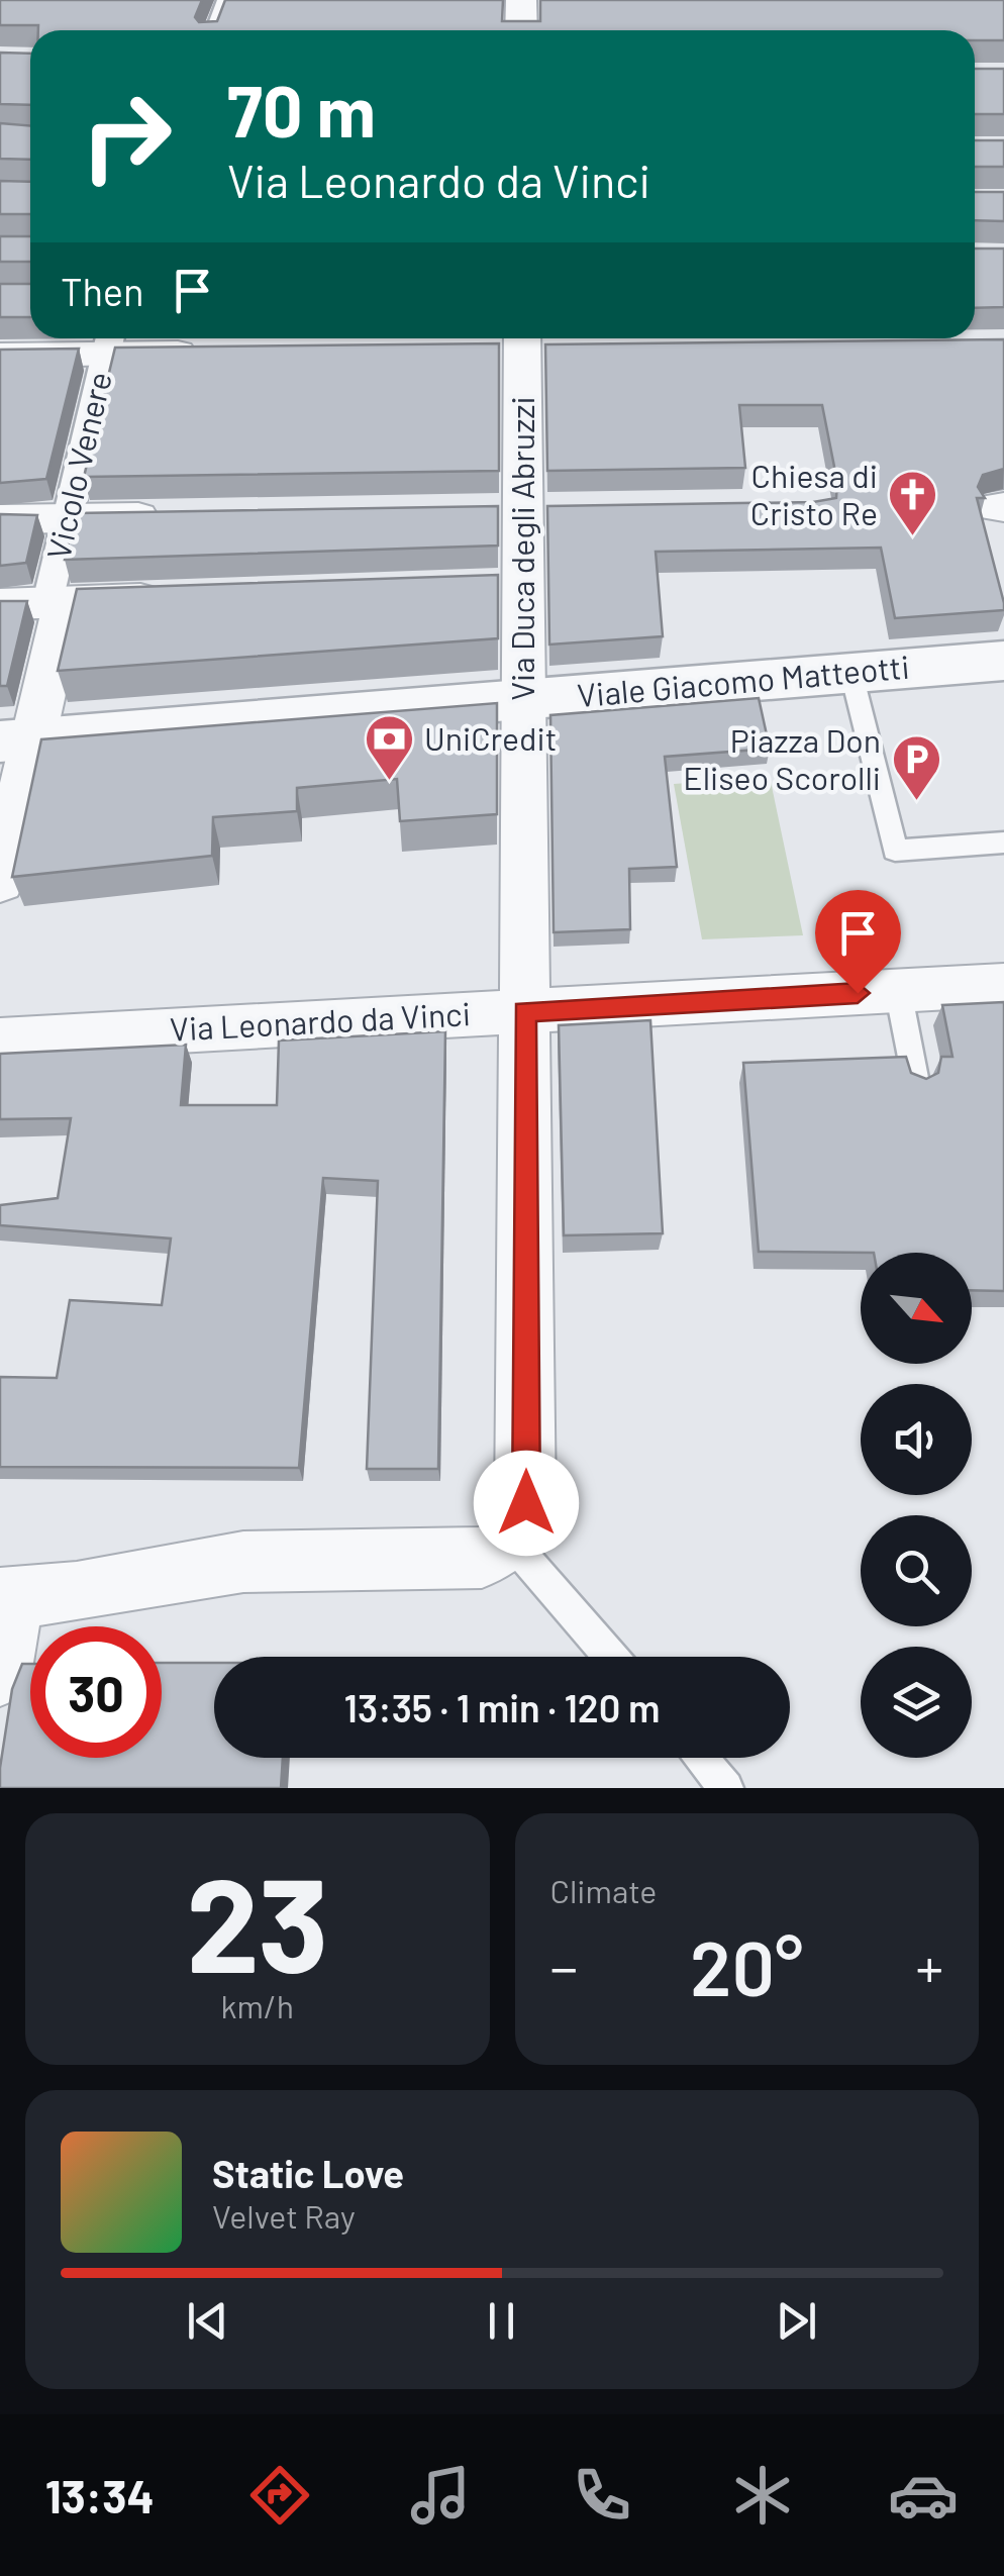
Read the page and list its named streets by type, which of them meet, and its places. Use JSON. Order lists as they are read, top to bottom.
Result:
{
  "streets": {
    "street": [
      "Vicolo Venere",
      "Via Duca degli Abruzzi",
      "Viale Giacomo Matteotti",
      "Via Leonardo da Vinci"
    ]
  },
  "crossings": [
    ["Vicolo Venere", "Viale Giacomo Matteotti"],
    ["Via Duca degli Abruzzi", "Viale Giacomo Matteotti"],
    ["Via Duca degli Abruzzi", "Via Leonardo da Vinci"]
  ],
  "places": {
    "church": ["Chiesa di Cristo Re"],
    "bank": ["UniCredit"],
    "parking": ["Piazza Don Eliseo Scorolli"]
  },
  "north": "bottom right",
  "page": {
    "turn": ["70 m", "Via Leonardo da Vinci"],
    "then": "Then",
    "limit": "30",
    "trip": "13:35 · 1 min · 120 m",
    "tile": [
      ["23", "km/h"],
      "Climate"
    ],
    "heat": ["−", "20°", "+"],
    "song": ["Static Love", "Velvet Ray"],
    "tabs": "13:34"
  }
}
